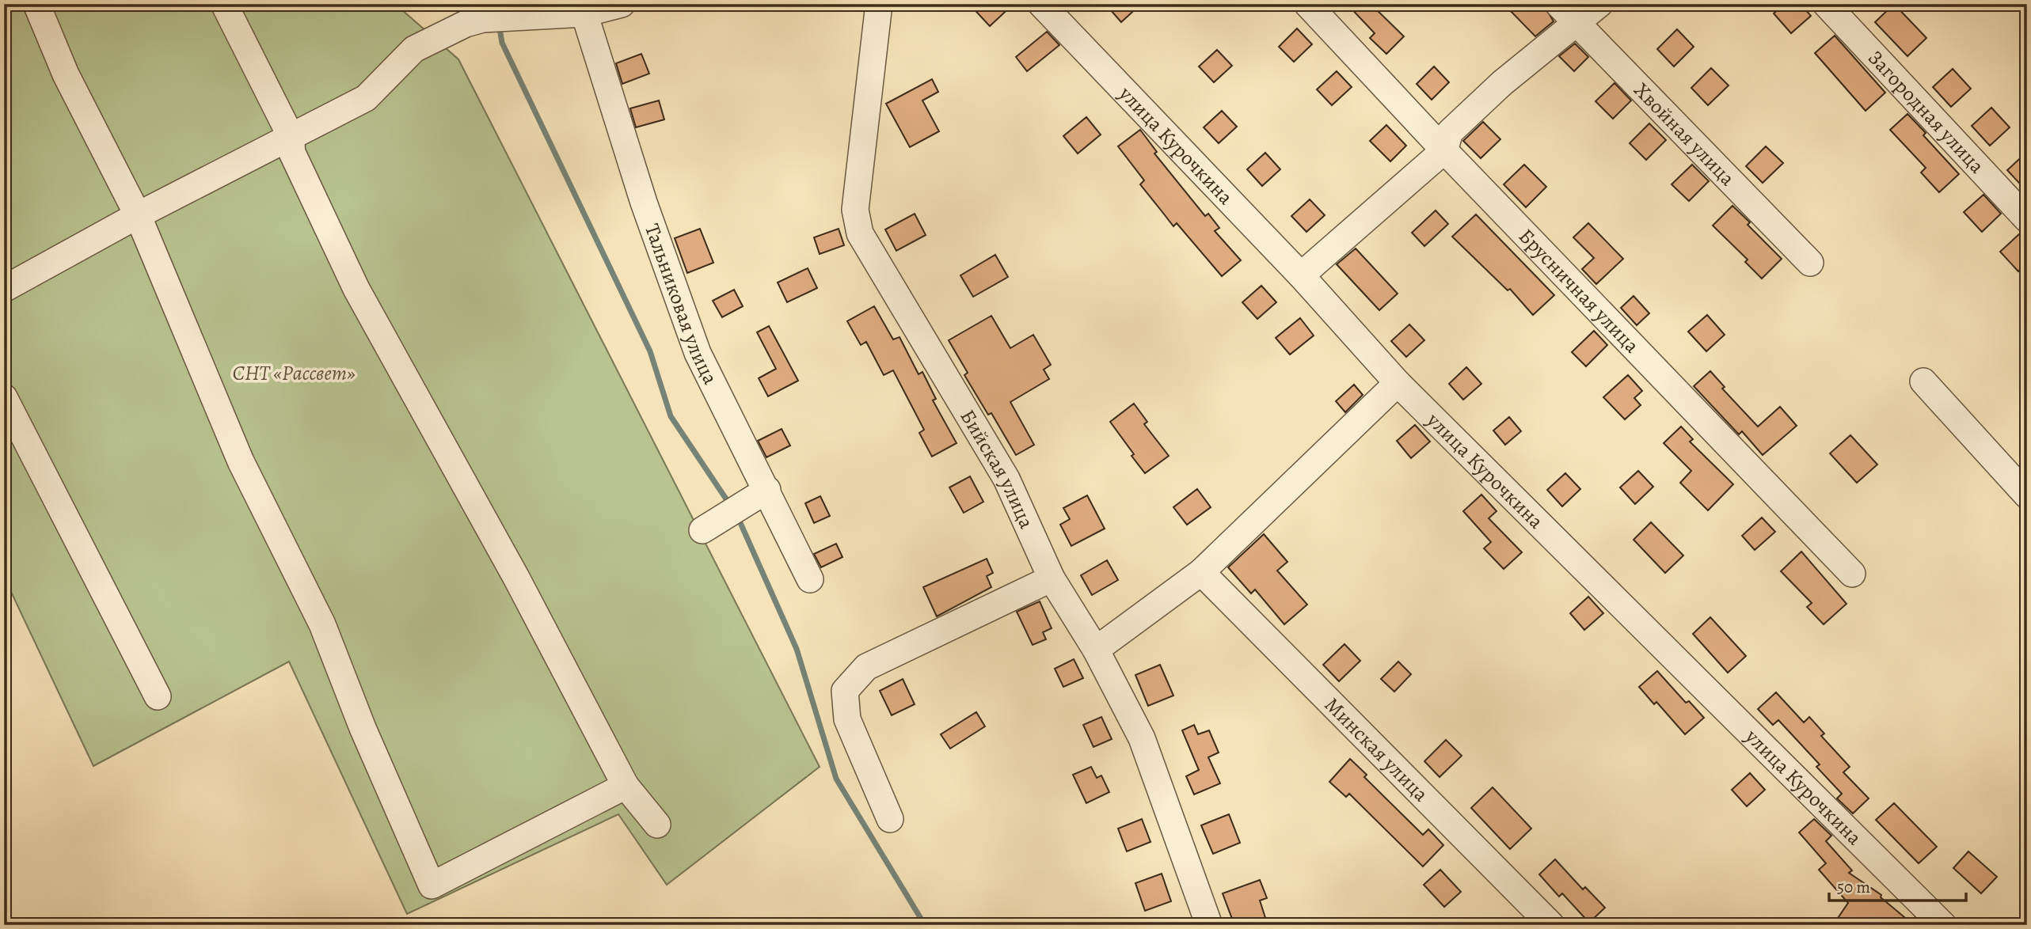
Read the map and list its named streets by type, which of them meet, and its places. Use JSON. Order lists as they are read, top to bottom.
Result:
{
  "streets": {
    "street": [
      "Загородная улица",
      "Хвойная улица",
      "улица Курочкина",
      "Брусничная улица",
      "Тальниковая улица",
      "Бийская улица",
      "Минская улица"
    ]
  },
  "parks": ["СНТ «Рассвет»"],
  "scale_bar": "50 m"
}
